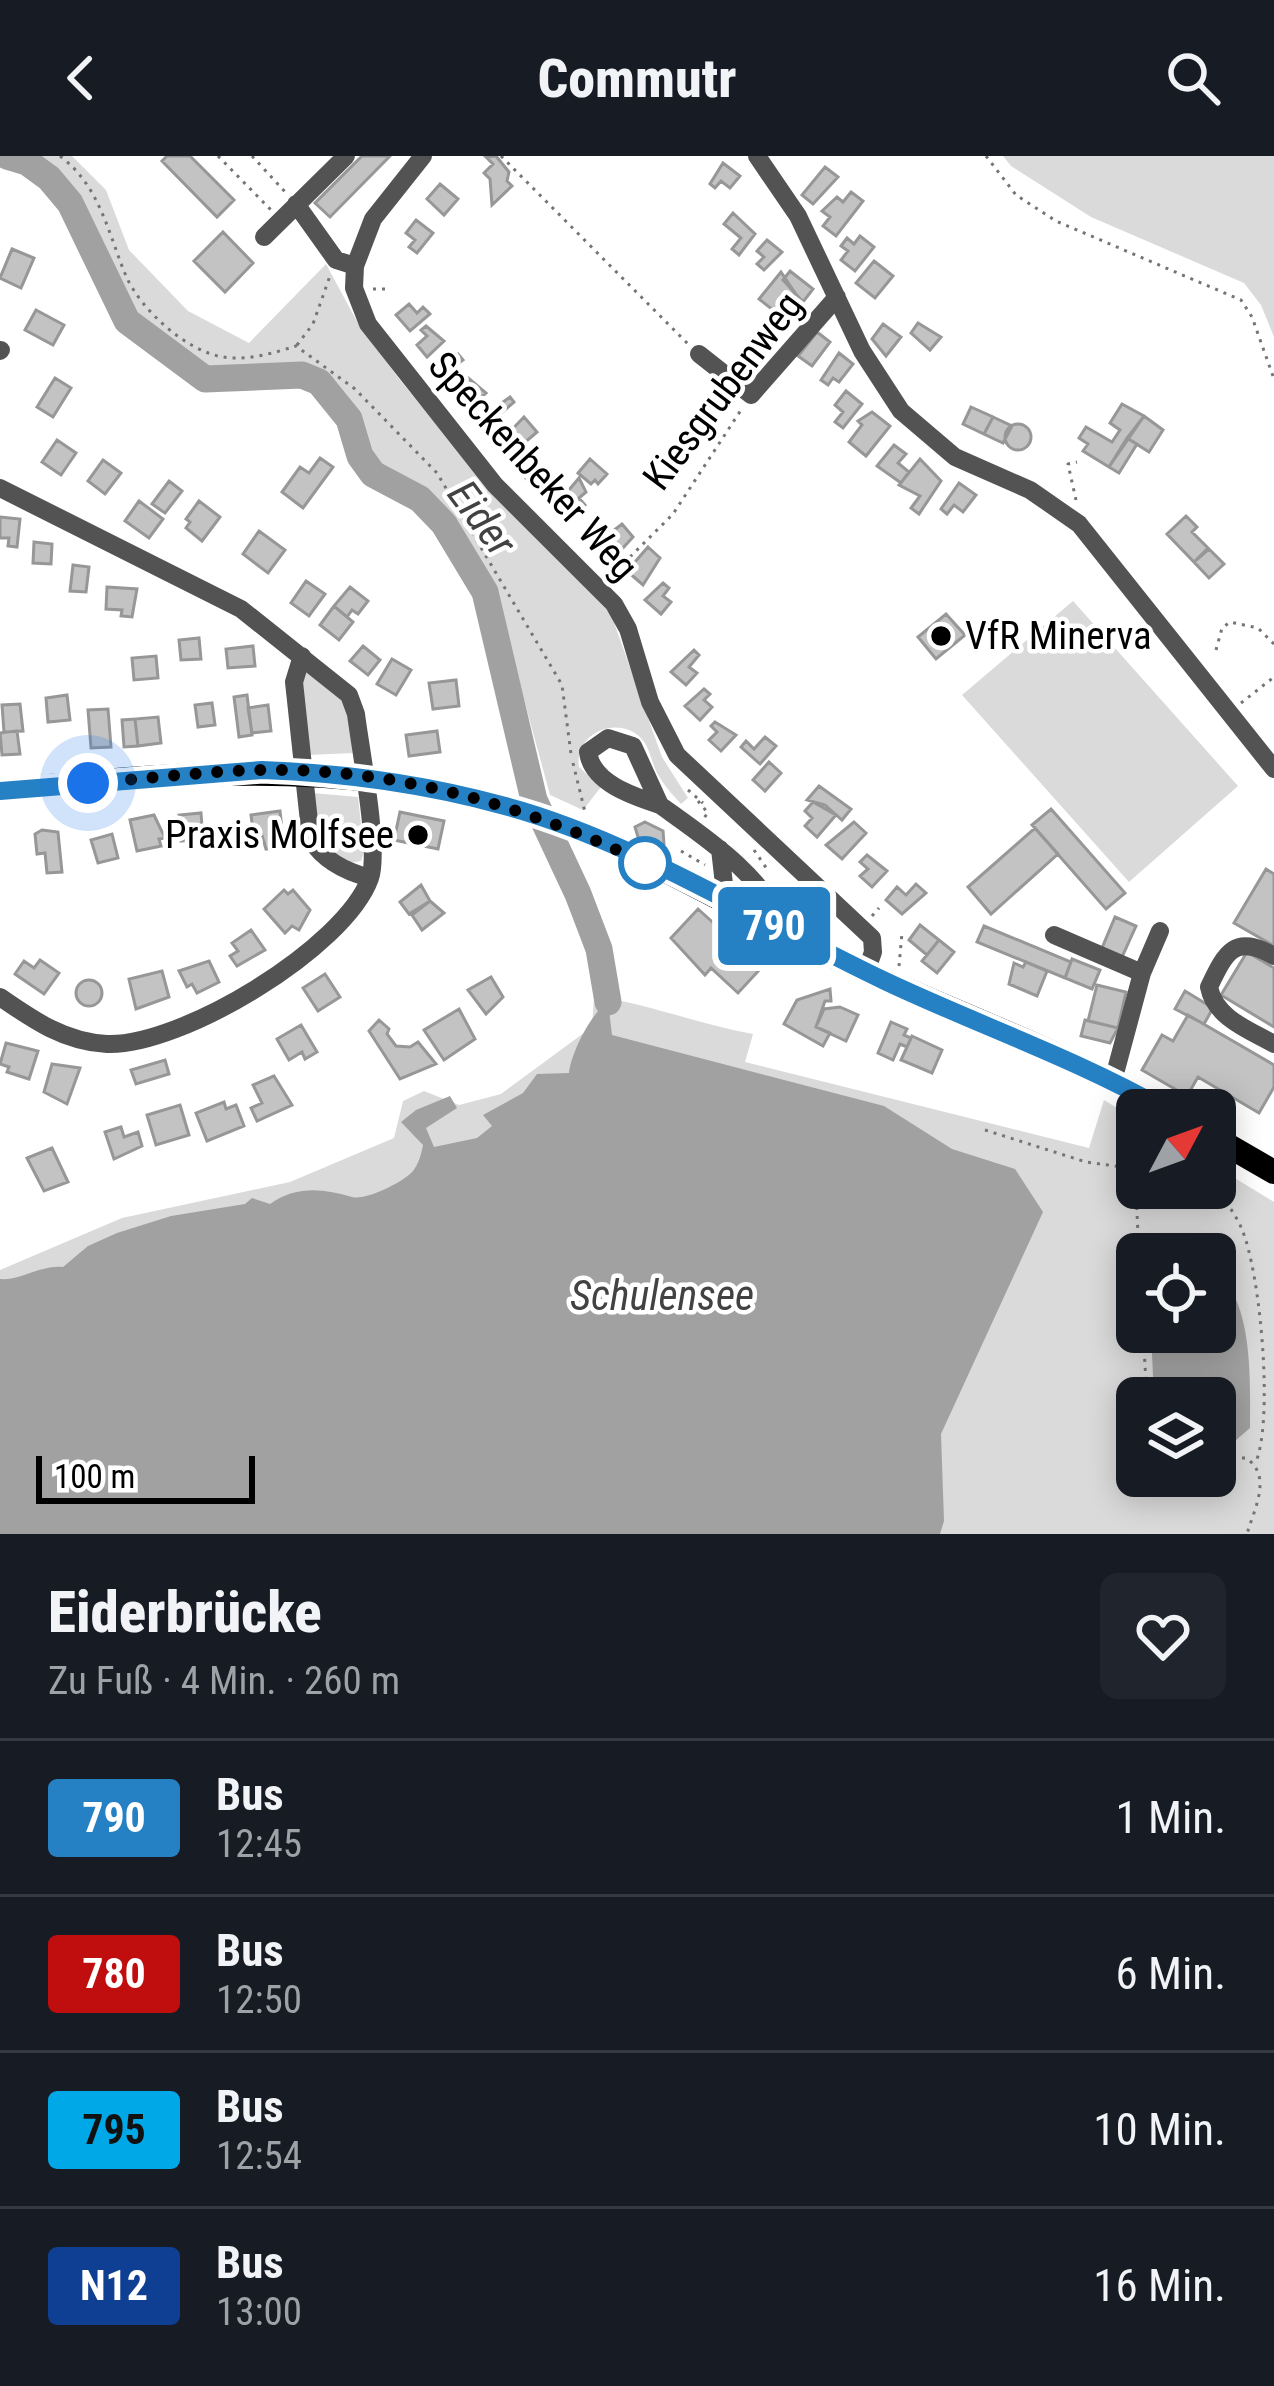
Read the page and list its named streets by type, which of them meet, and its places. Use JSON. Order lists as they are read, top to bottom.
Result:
{
  "streets": {
    "street": ["Kiesgrubenweg", "Speckenbeker Weg"]
  },
  "water": ["Eider", "Schulensee"],
  "places": ["VfR Minerva", "Praxis Molfsee"],
  "lines": ["bus line 790"],
  "scale_bar": "100 m",
  "north": "top right",
  "page": {
    "header": "Commutr",
    "on_map": "790",
    "scale": "100 m",
    "heading": ["Eiderbrücke", "Zu Fuß · 4 Min. · 260 m"],
    "list": [
      {
        "mark": "790",
        "name": "Bus",
        "note": "12:45",
        "value": "1 Min."
      },
      {
        "mark": "780",
        "name": "Bus",
        "note": "12:50",
        "value": "6 Min."
      },
      {
        "mark": "795",
        "name": "Bus",
        "note": "12:54",
        "value": "10 Min."
      },
      {
        "mark": "N12",
        "name": "Bus",
        "note": "13:00",
        "value": "16 Min."
      }
    ]
  }
}
